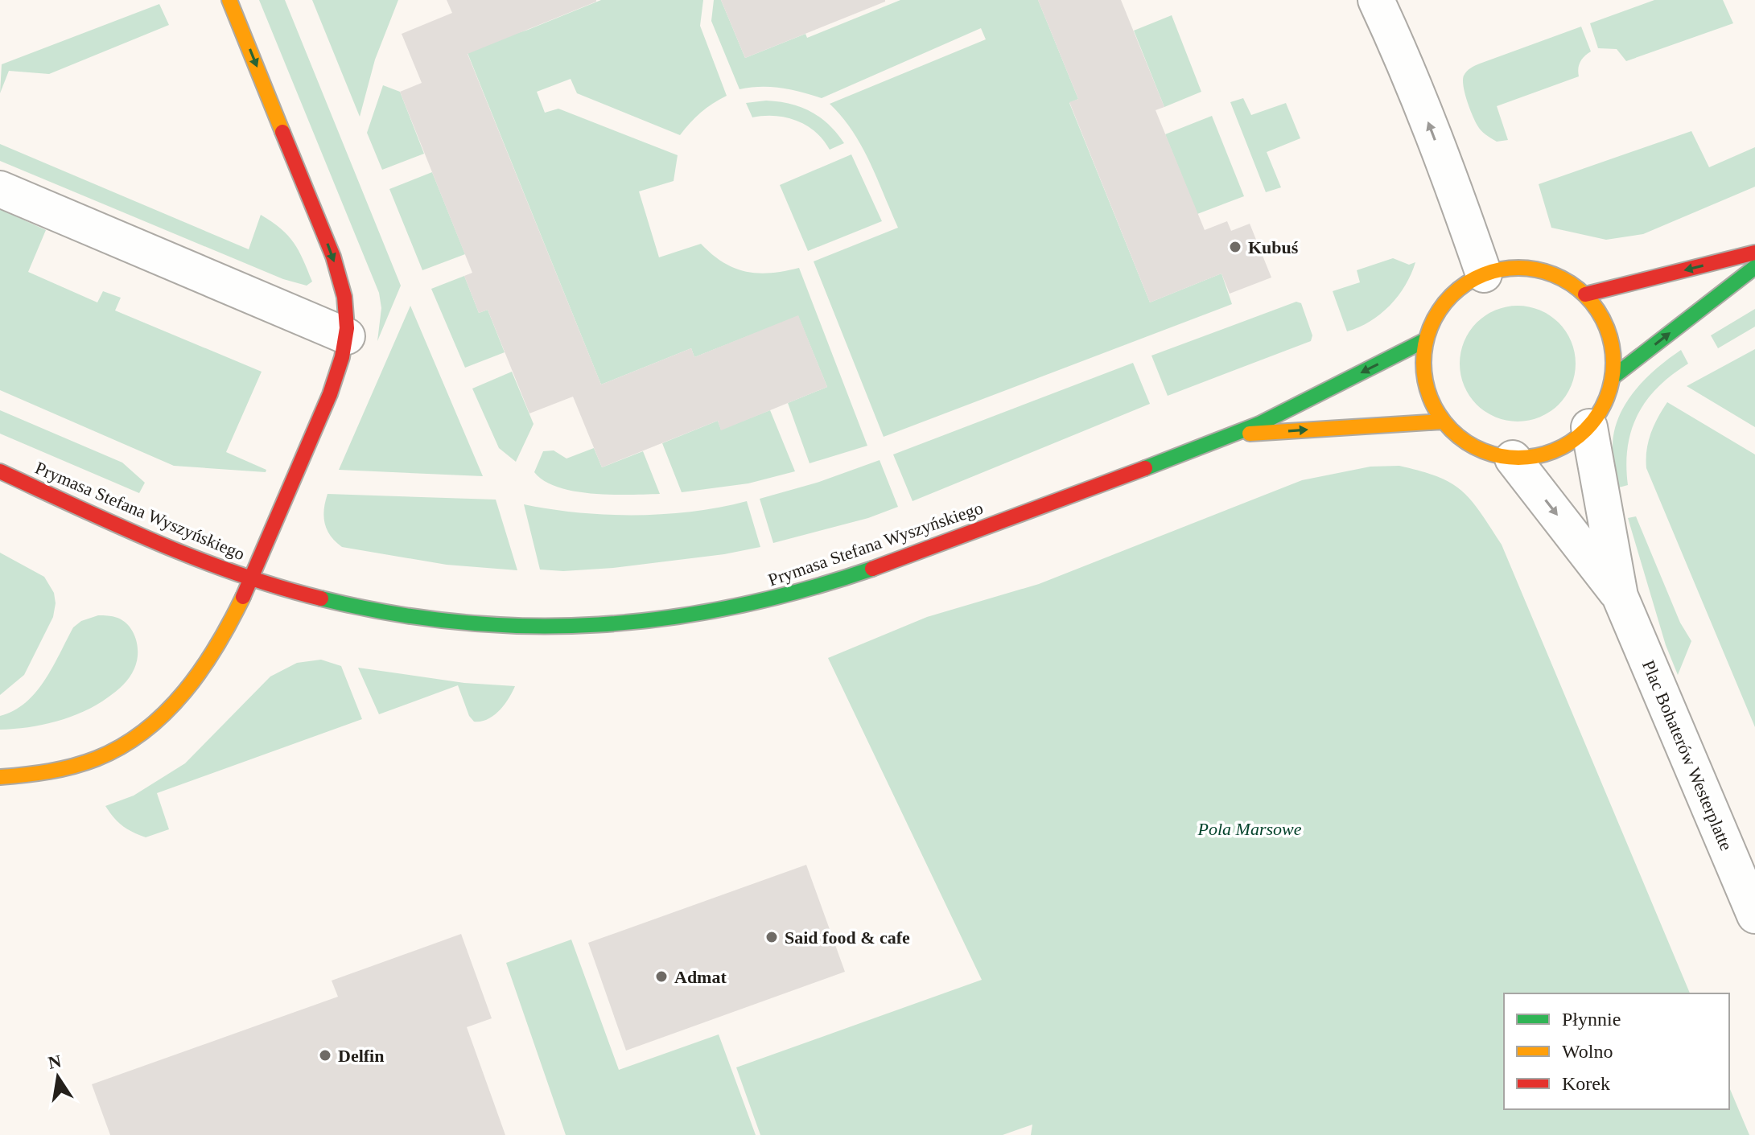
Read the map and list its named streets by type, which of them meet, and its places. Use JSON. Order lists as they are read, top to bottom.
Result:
{
  "streets": {
    "street": ["Prymasa Stefana Wyszyńskiego", "Plac Bohaterów Westerplatte"]
  },
  "crossings": [
    ["Prymasa Stefana Wyszyńskiego", "Plac Bohaterów Westerplatte"]
  ],
  "parks": ["Pola Marsowe"],
  "places": [
    "Kubuś",
    "Said food & cafe",
    "Admat",
    "Delfin"
  ],
  "legend": ["Płynnie", "Wolno", "Korek"],
  "north": "top"
}
